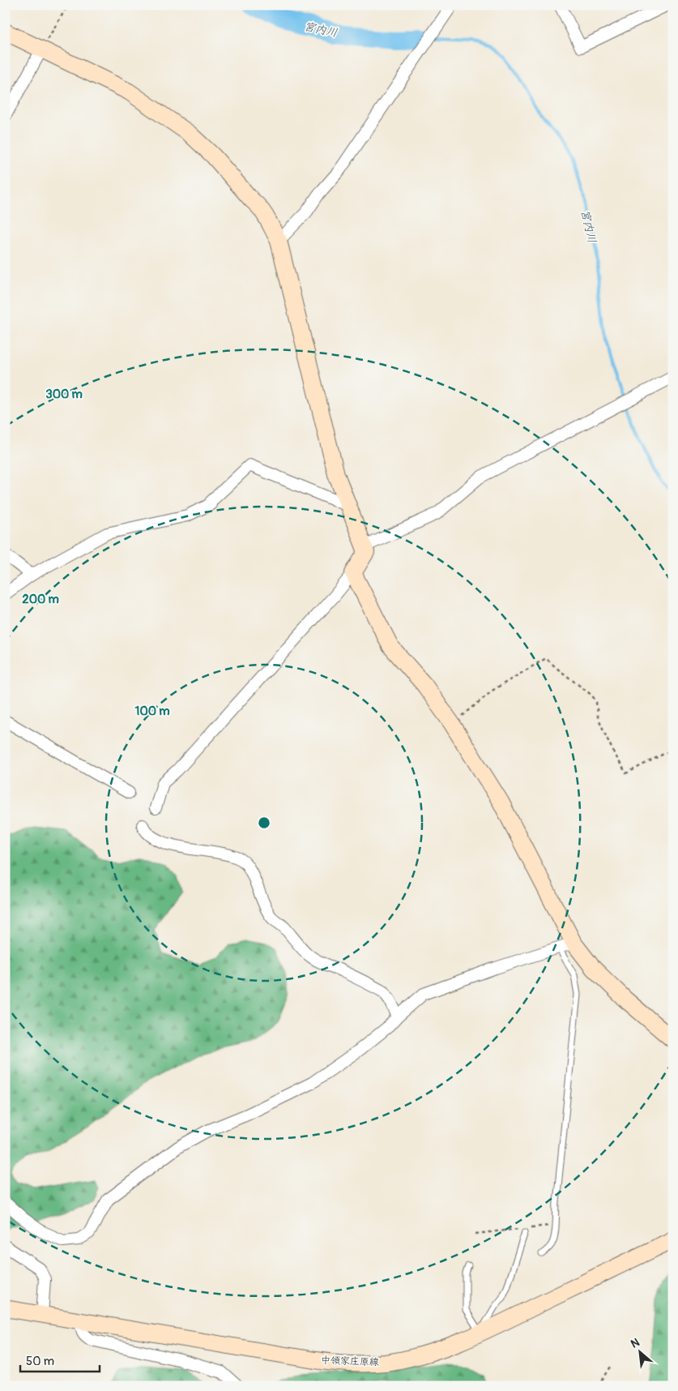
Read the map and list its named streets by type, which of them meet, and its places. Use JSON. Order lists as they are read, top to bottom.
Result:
{
  "streets": {
    "street": ["中領家庄原線"]
  },
  "water": ["宮内川"],
  "scale_bar": "50 m",
  "north": "top left",
  "rings": ["300 m", "200 m", "100 m"]
}
